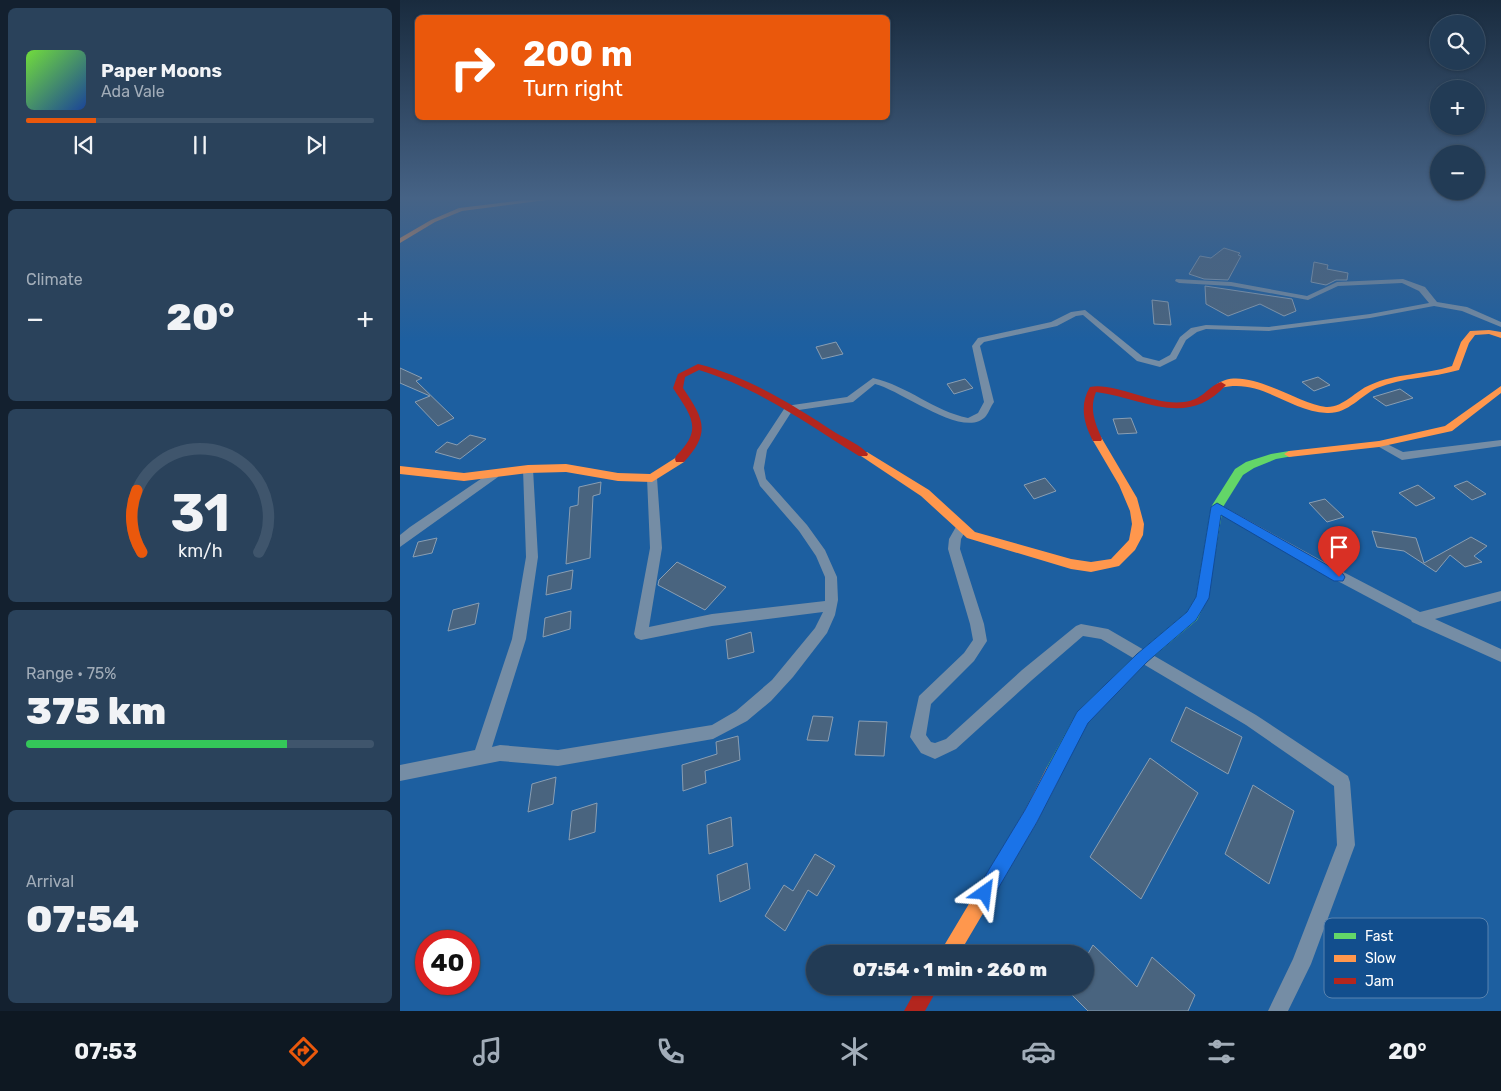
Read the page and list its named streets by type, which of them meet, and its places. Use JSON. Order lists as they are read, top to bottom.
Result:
{
  "legend": ["Fast", "Slow", "Jam"],
  "page": {
    "map_buttons": ["+", "−"],
    "turn": ["200 m", "Turn right"],
    "song": ["Paper Moons", "Ada Vale"],
    "tile": [
      "Climate",
      ["Range · 75%", "375 km"],
      ["Arrival", "07:54"]
    ],
    "heat": ["−", "20°", "+"],
    "limit": "40",
    "trip": "07:54 · 1 min · 260 m",
    "tabs": ["07:53", "20°"],
    "gauge": ["31", "km/h"]
  }
}
